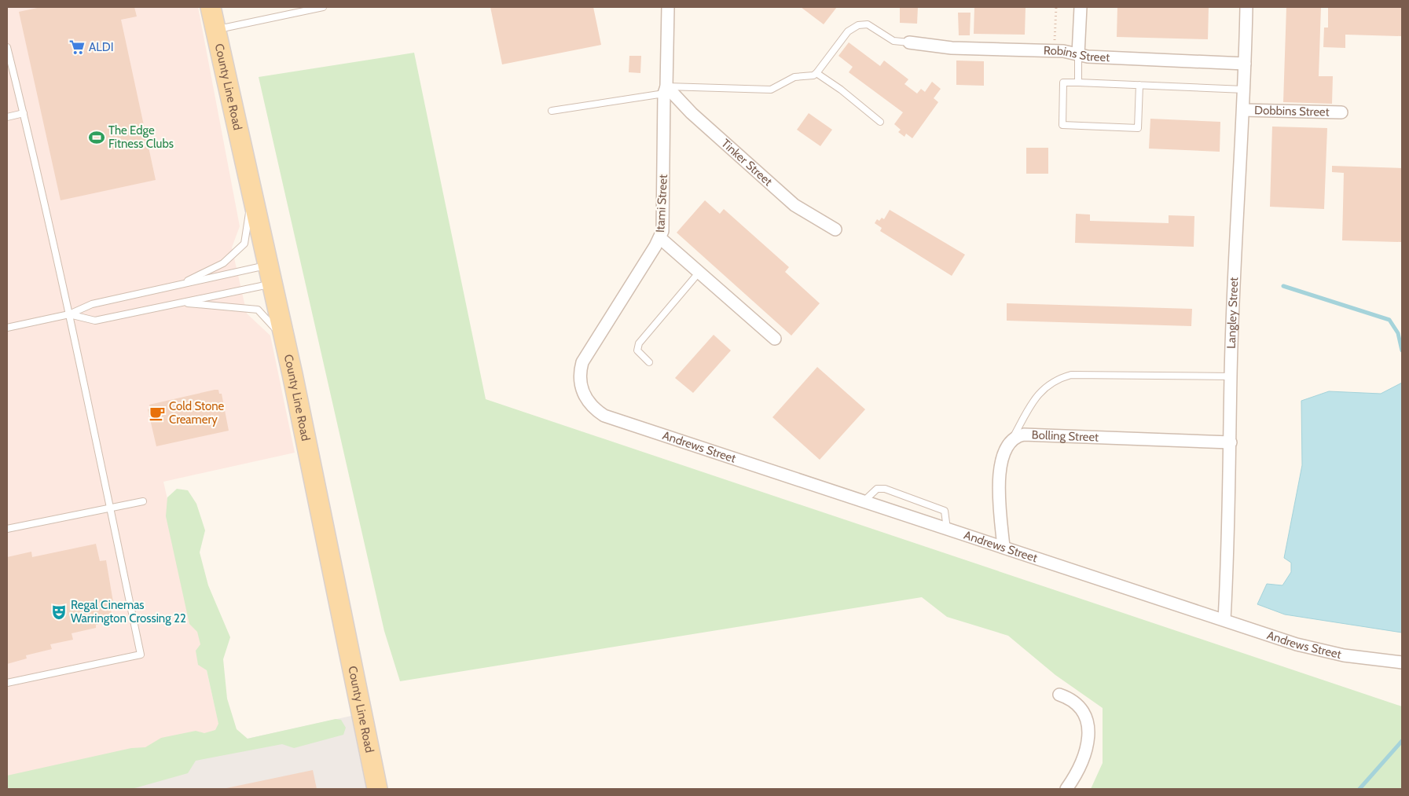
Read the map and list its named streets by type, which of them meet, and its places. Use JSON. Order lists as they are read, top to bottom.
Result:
{
  "streets": {
    "main road": ["County Line Road"],
    "street": [
      "Robins Street",
      "Dobbins Street",
      "Tinker Street",
      "Itami Street",
      "Langley Street",
      "Bolling Street",
      "Andrews Street"
    ]
  },
  "crossings": [
    ["Robins Street", "Langley Street"],
    ["Dobbins Street", "Langley Street"],
    ["Tinker Street", "Itami Street"],
    ["Itami Street", "Andrews Street"],
    ["Langley Street", "Bolling Street"],
    ["Langley Street", "Andrews Street"]
  ],
  "places": {
    "supermarket": ["ALDI"],
    "sports": ["The Edge Fitness Clubs"],
    "cafe": ["Cold Stone Creamery"],
    "theatre": ["Regal Cinemas Warrington Crossing 22"]
  }
}
